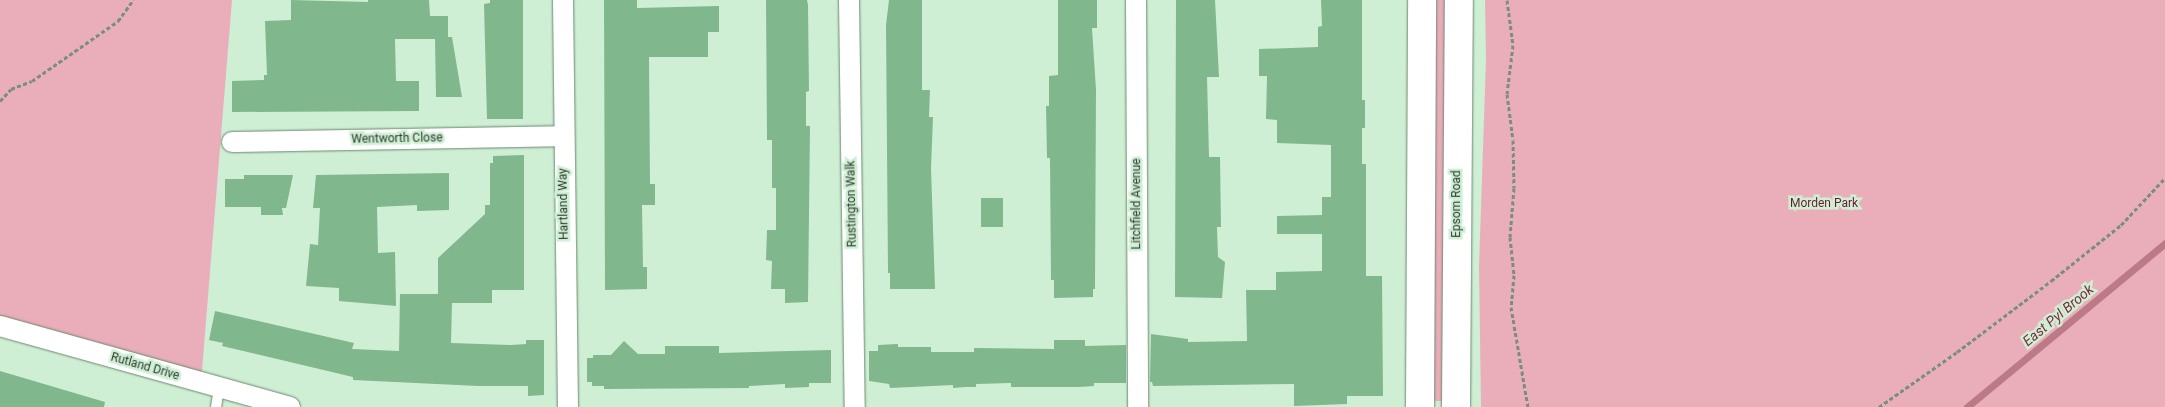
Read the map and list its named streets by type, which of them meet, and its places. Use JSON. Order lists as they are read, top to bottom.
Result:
{
  "streets": {
    "highway": ["Epsom Road"],
    "street": [
      "Wentworth Close",
      "Hartland Way",
      "Rustington Walk",
      "Litchfield Avenue",
      "Rutland Drive"
    ]
  },
  "crossings": [
    ["Wentworth Close", "Hartland Way"]
  ],
  "water": ["East Pyl Brook"],
  "parks": ["Morden Park"]
}
